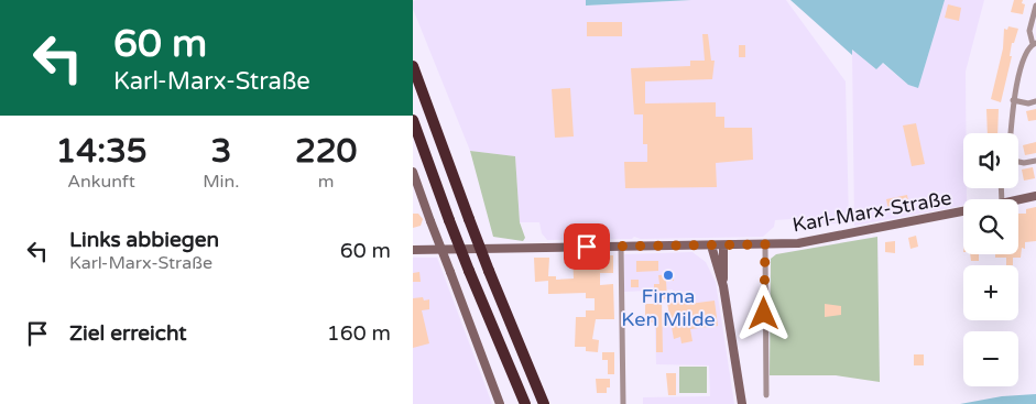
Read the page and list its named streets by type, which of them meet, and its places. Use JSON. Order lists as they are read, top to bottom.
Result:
{
  "streets": {
    "street": ["Karl-Marx-Straße"]
  },
  "places": ["Firma Ken Milde"],
  "page": {
    "turn": ["60 m", "Karl-Marx-Straße"],
    "eta": [
      "14:35",
      "Ankunft",
      "3",
      "Min.",
      "220",
      "m"
    ],
    "map_buttons": ["+", "−"],
    "list": [
      {
        "name": "Links abbiegen",
        "note": "Karl-Marx-Straße",
        "value": "60 m"
      },
      {
        "name": "Ziel erreicht",
        "value": "160 m"
      }
    ]
  }
}
